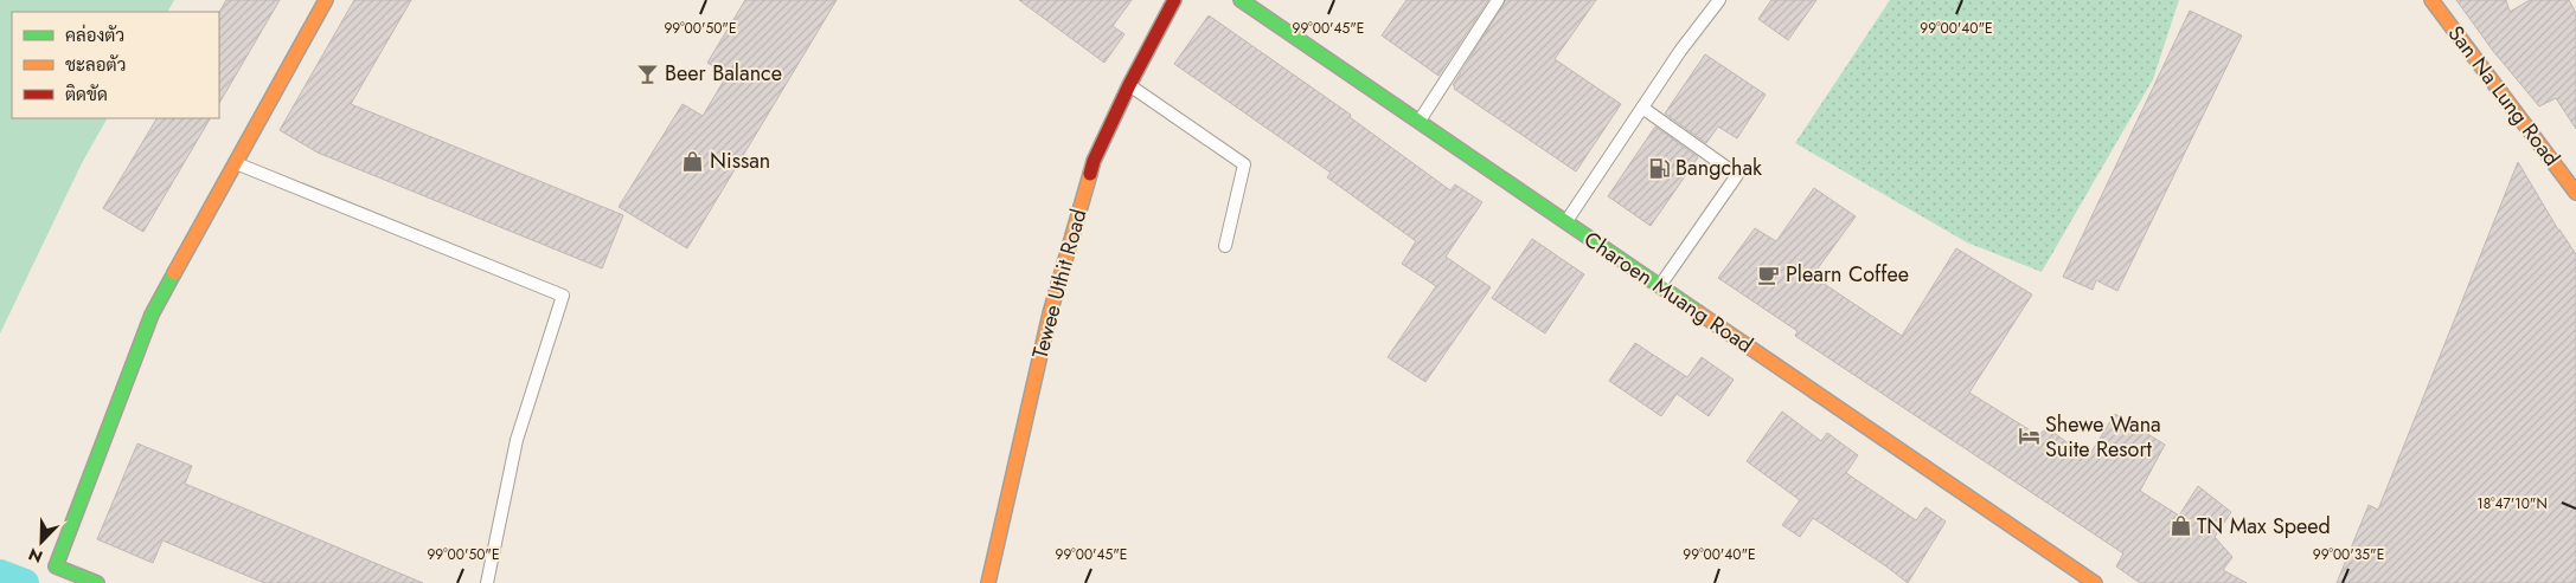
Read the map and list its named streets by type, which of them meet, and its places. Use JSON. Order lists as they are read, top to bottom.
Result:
{
  "streets": {
    "street": ["San Na Lung Road", "Tewee Uthit Road", "Charoen Muang Road"]
  },
  "places": {
    "bar": ["Beer Balance"],
    "shop": ["Nissan", "TN Max Speed"],
    "fuel station": ["Bangchak"],
    "cafe": ["Plearn Coffee"],
    "hotel": ["Shewe Wana Suite Resort"]
  },
  "legend": ["คล่องตัว", "ชะลอตัว", "ติดขัด"],
  "north": "bottom left",
  "coordinates": [
    "99°00'45\"E",
    "99°00'50\"E",
    "99°00'40\"E",
    "18°47'10\"N",
    "99°00'35\"E"
  ]
}
